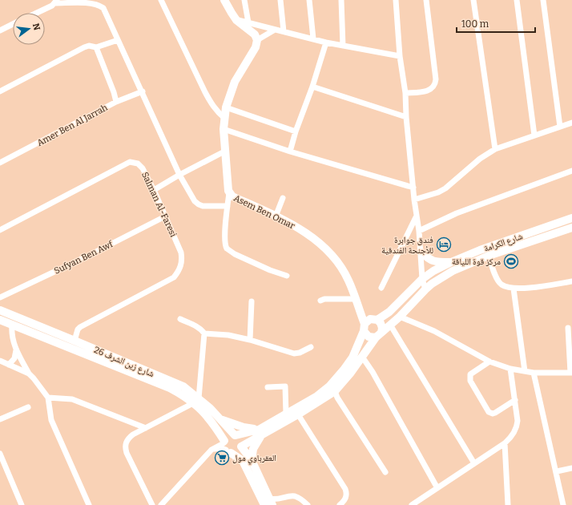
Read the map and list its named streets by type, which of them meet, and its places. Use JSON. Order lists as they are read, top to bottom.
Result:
{
  "streets": {
    "street": [
      "Amer Ben Al Jarrah",
      "Salman Al-Faresi",
      "Asem Ben Omar",
      "شارع الكرامة",
      "Sufyan Ben Awf",
      "شارع زين الشرف 26"
    ]
  },
  "crossings": [
    ["Salman Al-Faresi", "Sufyan Ben Awf"],
    ["Salman Al-Faresi", "شارع زين الشرف 26"],
    ["Asem Ben Omar", "شارع الكرامة"]
  ],
  "places": {
    "hotel": ["فندق جوابرة للأجنحة الفندقية"],
    "sports": ["مركز قوة اللياقة"],
    "supermarket": ["العقرباوي مول"]
  },
  "scale_bar": "100 m",
  "north": "right"
}
